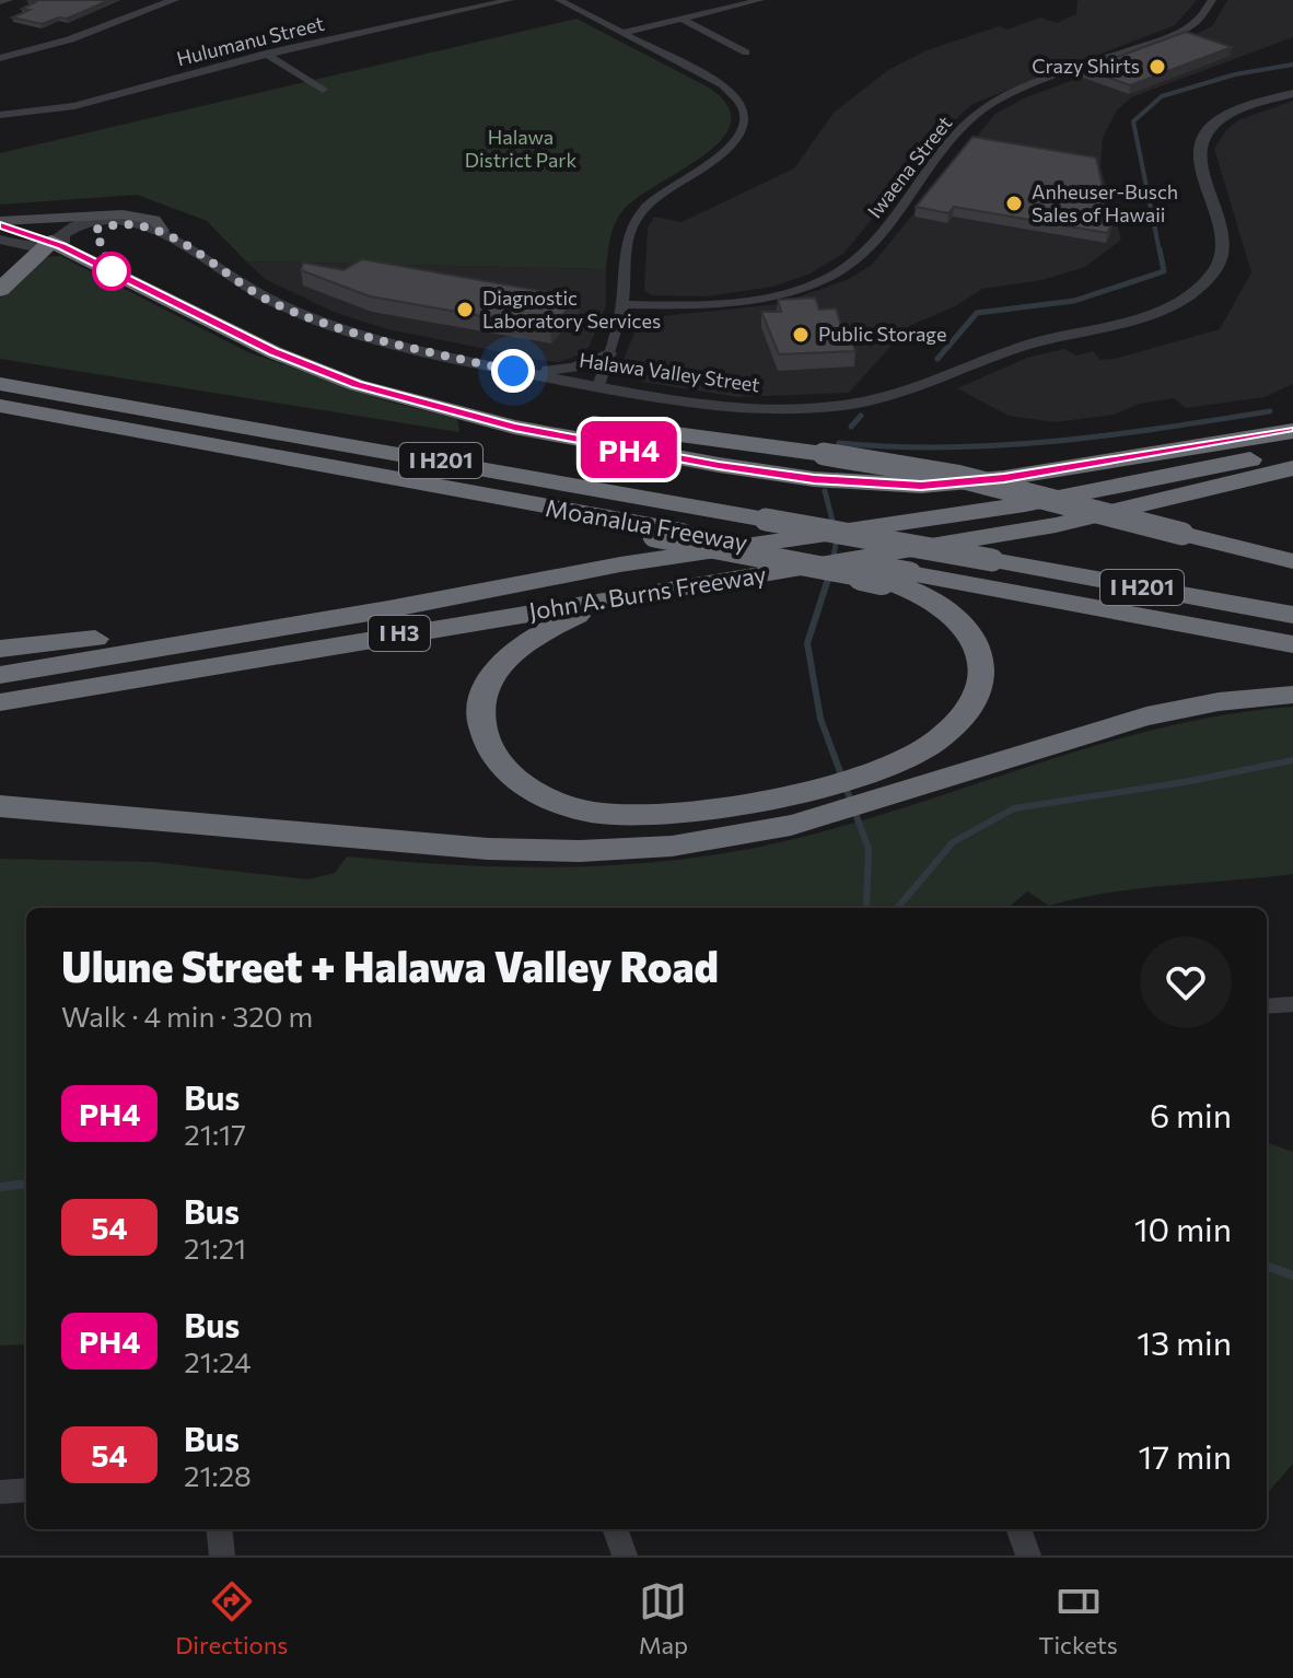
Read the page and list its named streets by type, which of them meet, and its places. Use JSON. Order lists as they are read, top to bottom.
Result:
{
  "streets": {
    "highway": [
      "I H201",
      "Moanalua Freeway",
      "John A. Burns Freeway",
      "I H3"
    ],
    "street": ["Hulumanu Street", "Iwaena Street", "Halawa Valley Street"]
  },
  "parks": ["Halawa District Park"],
  "places": [
    "Crazy Shirts",
    "Anheuser-Busch Sales of Hawaii",
    "Diagnostic Laboratory Services",
    "Public Storage"
  ],
  "lines": ["bus line PH4"],
  "page": {
    "on_map": "PH4",
    "heading": ["Ulune Street + Halawa Valley Road", "Walk · 4 min · 320 m"],
    "list": [
      {
        "mark": "PH4",
        "name": "Bus",
        "note": "21:17",
        "value": "6 min"
      },
      {
        "mark": "54",
        "name": "Bus",
        "note": "21:21",
        "value": "10 min"
      },
      {
        "mark": "PH4",
        "name": "Bus",
        "note": "21:24",
        "value": "13 min"
      },
      {
        "mark": "54",
        "name": "Bus",
        "note": "21:28",
        "value": "17 min"
      }
    ],
    "tabs": ["Directions", "Map", "Tickets"]
  }
}
